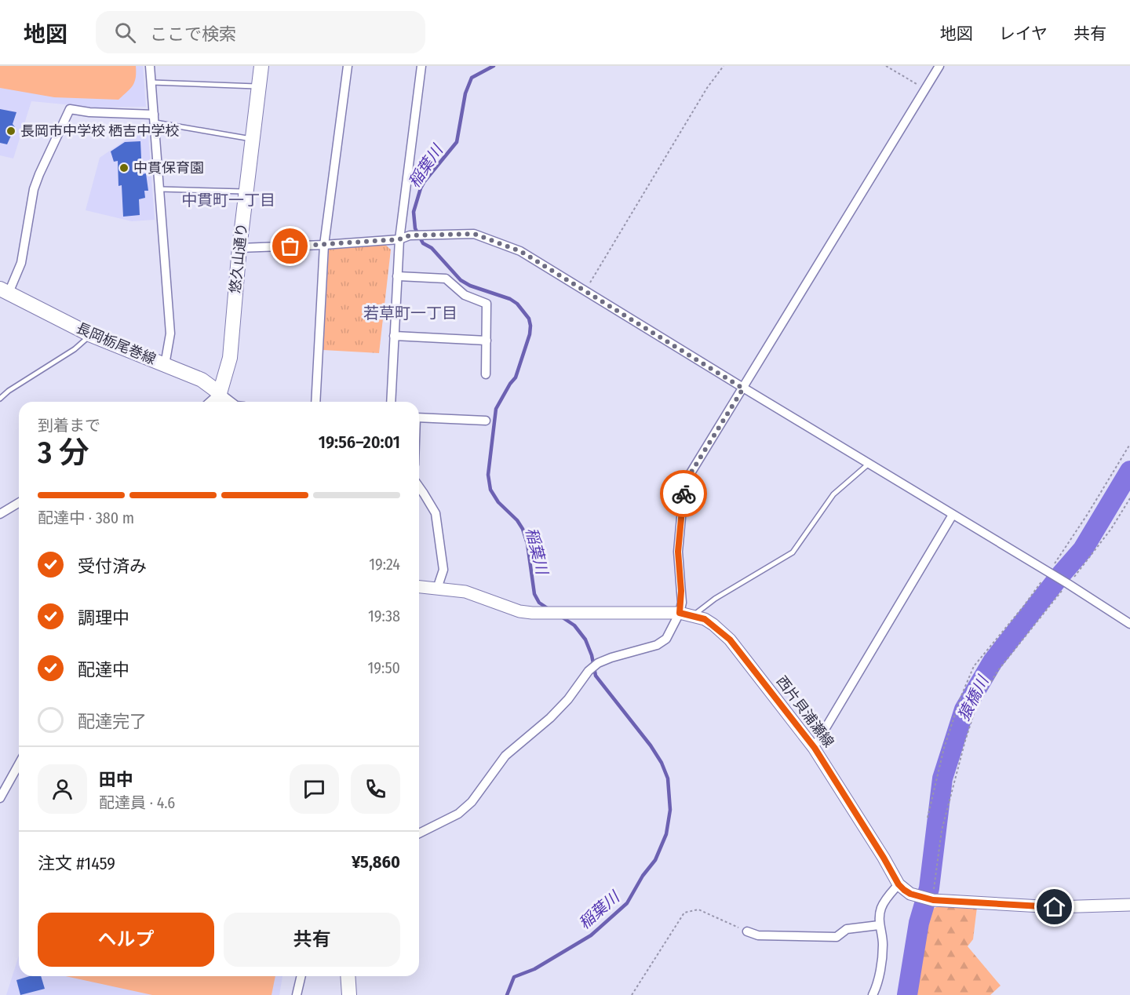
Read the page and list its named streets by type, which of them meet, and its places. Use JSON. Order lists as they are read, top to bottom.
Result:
{
  "streets": {
    "main road": ["悠久山通り", "長岡栃尾巻線", "西片貝浦瀬線"]
  },
  "crossings": [
    ["悠久山通り", "長岡栃尾巻線"]
  ],
  "districts": ["中貫町一丁目", "若草町一丁目"],
  "water": ["稲葉川", "猿橋川"],
  "places": ["長岡市中学校 栖吉中学校", "中貫保育園"],
  "page": {
    "header": "地図",
    "search": "ここで検索",
    "nav": ["地図", "レイヤ", "共有"],
    "heading": ["3 分", "到着まで", "19:56–20:01"],
    "panel": [
      "田中",
      "配達員 · 4.6",
      "注文 #1459",
      "¥5,860"
    ],
    "bar": "配達中 · 380 m",
    "list": [
      ["受付済み", "19:24"],
      ["調理中", "19:38"],
      ["配達中", "19:50"],
      "配達完了"
    ],
    "buttons": ["ヘルプ", "共有"]
  }
}
